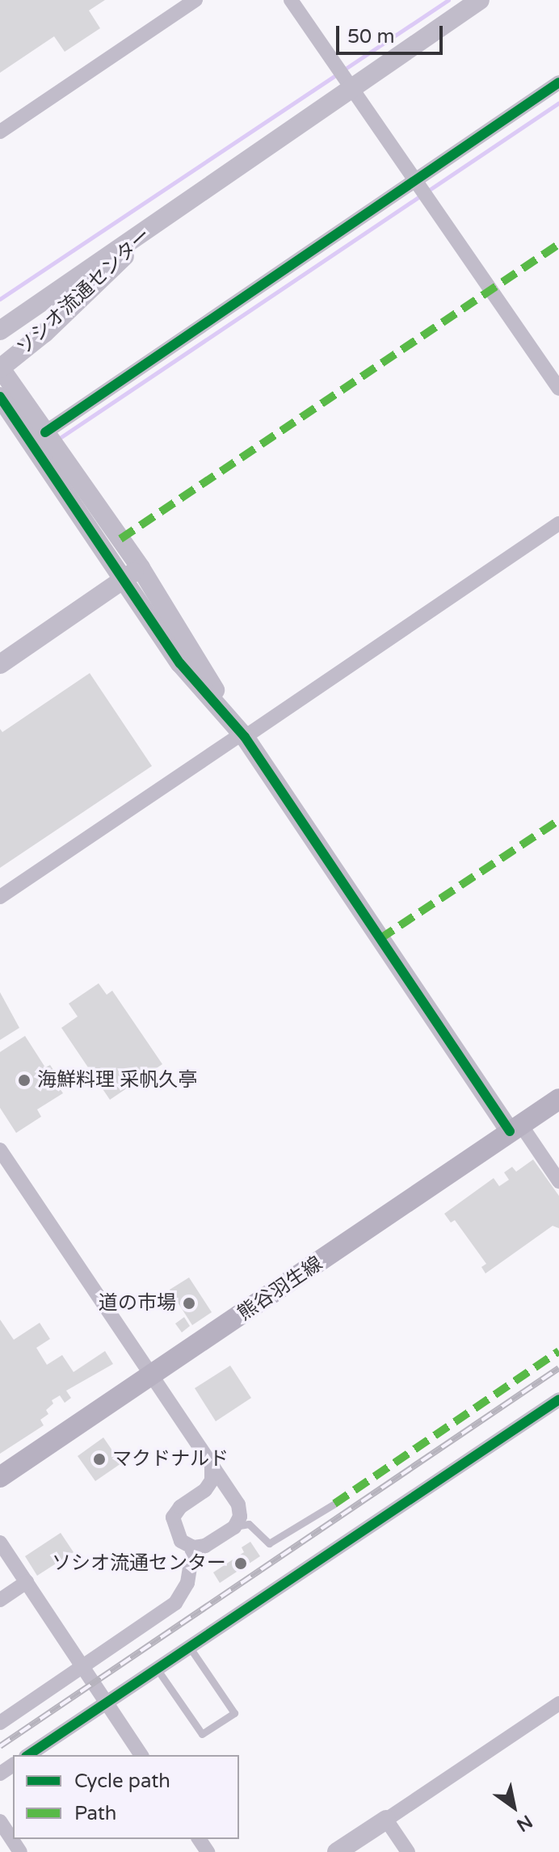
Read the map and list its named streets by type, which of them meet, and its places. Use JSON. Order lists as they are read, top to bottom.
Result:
{
  "streets": {
    "main road": ["熊谷羽生線"],
    "street": ["ソシオ流通センター"]
  },
  "places": [
    "海鮮料理 采帆久亭",
    "道の市場",
    "マクドナルド",
    "ソシオ流通センター"
  ],
  "legend": ["Cycle path", "Path"],
  "scale_bar": "50 m",
  "north": "bottom right"
}
